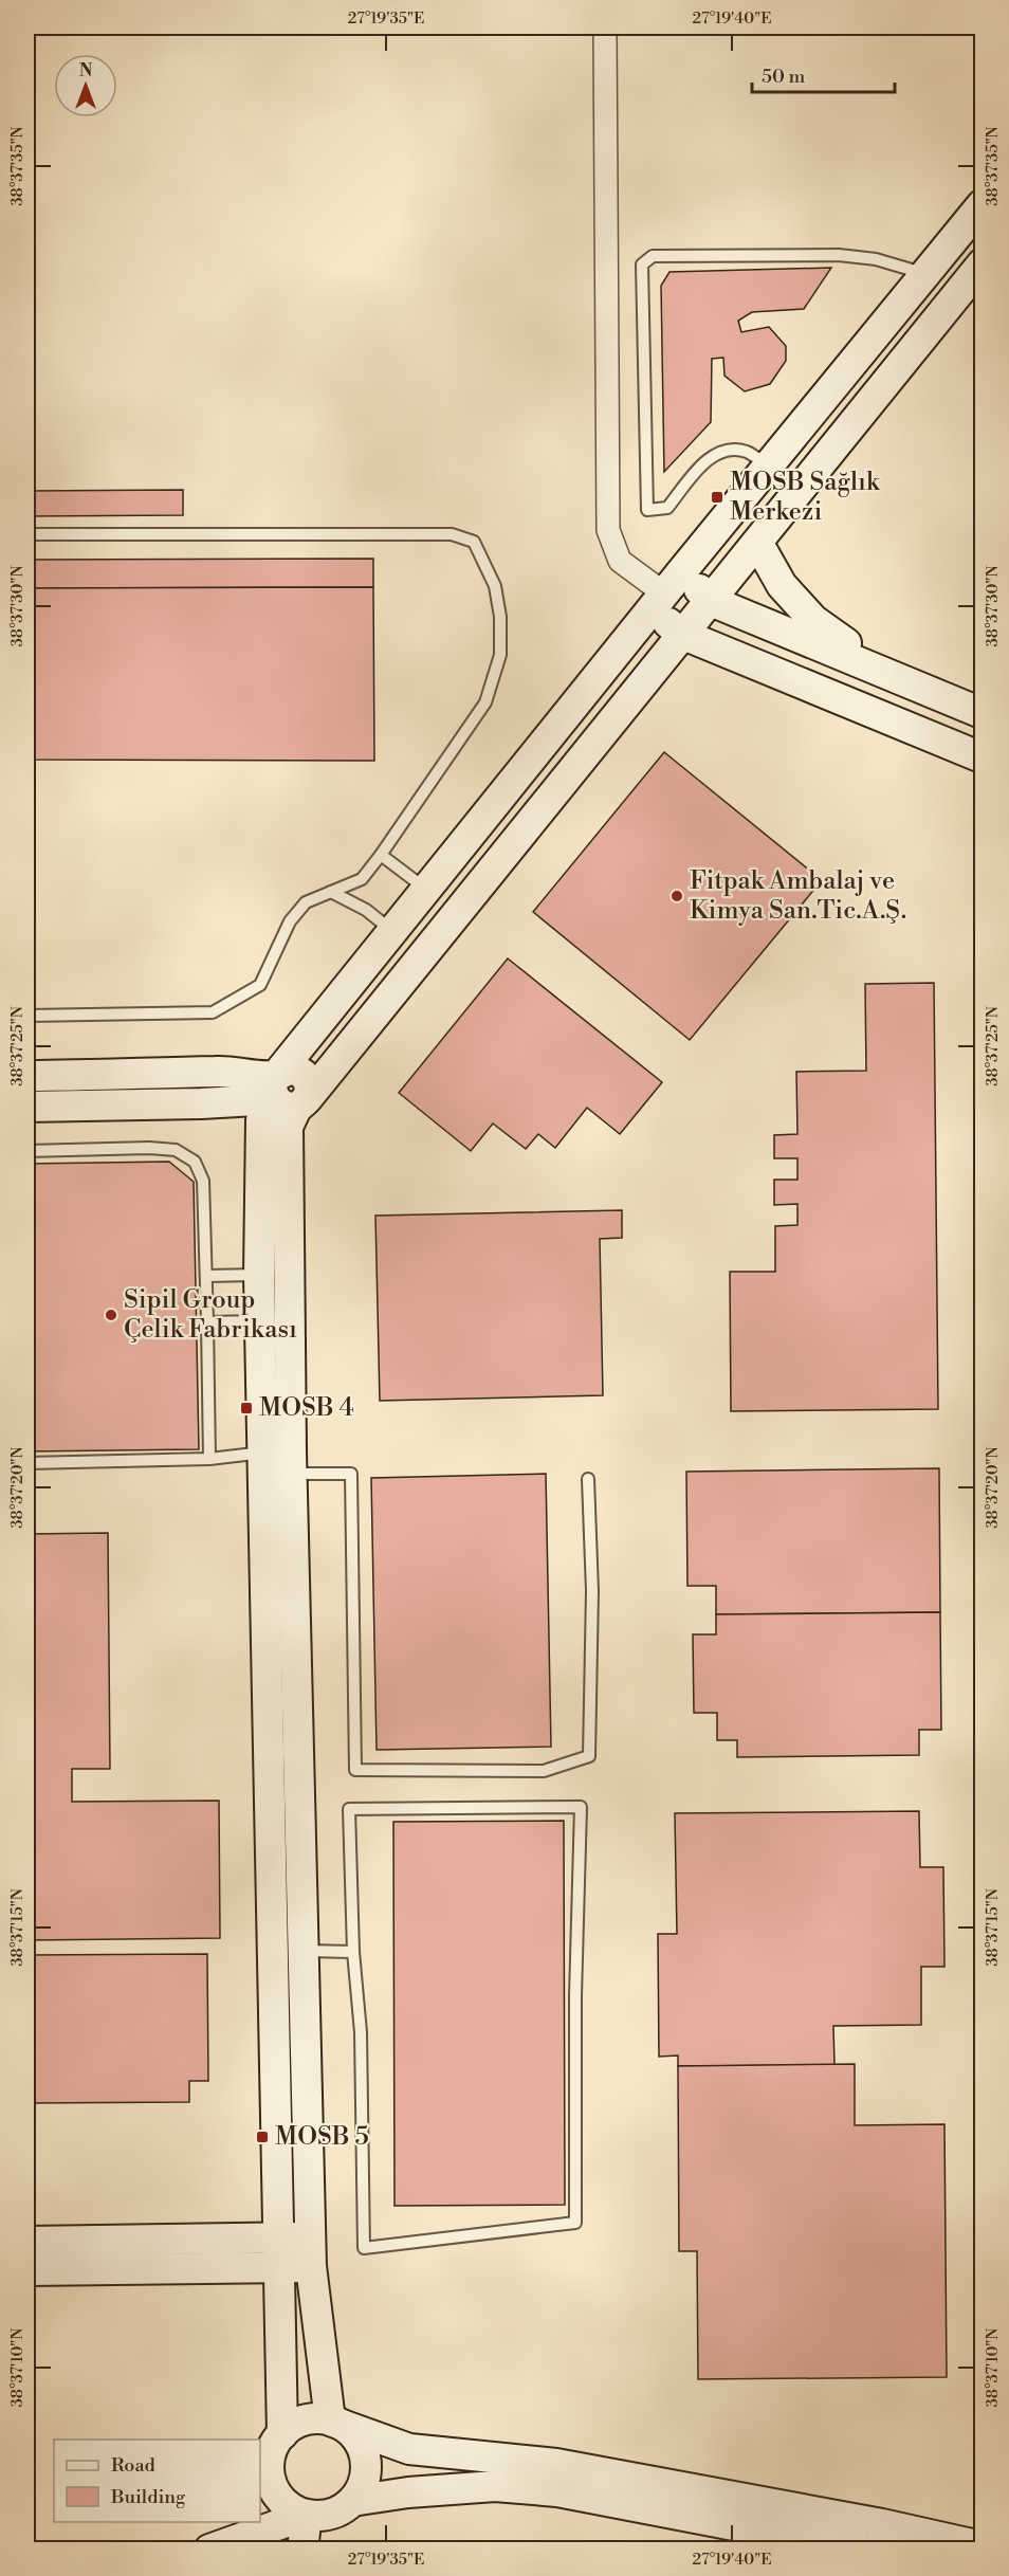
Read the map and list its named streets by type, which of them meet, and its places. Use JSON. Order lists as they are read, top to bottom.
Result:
{
  "places": {
    "transit": ["MOSB Sağlık Merkezi", "MOSB 4", "MOSB 5"],
    "other": ["Fitpak Ambalaj ve Kimya San.Tic.A.Ş.", "Sipil Group Çelik Fabrikası"]
  },
  "legend": ["Road", "Building"],
  "scale_bar": "50 m",
  "north": "top",
  "coordinates": [
    "27°19'35\"E",
    "27°19'40\"E",
    "38°37'35\"N",
    "38°37'30\"N",
    "38°37'25\"N",
    "38°37'20\"N",
    "38°37'15\"N",
    "38°37'10\"N"
  ]
}
